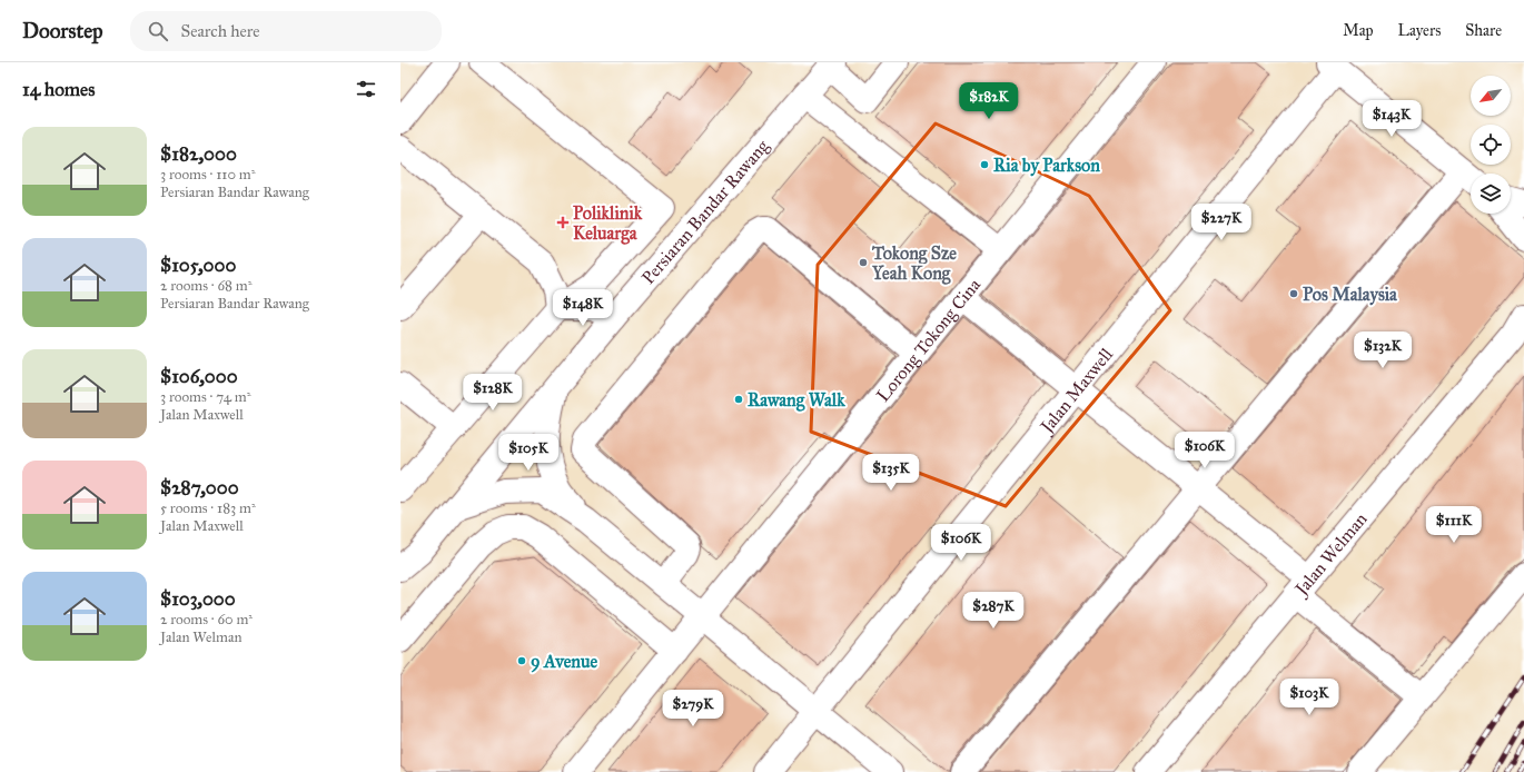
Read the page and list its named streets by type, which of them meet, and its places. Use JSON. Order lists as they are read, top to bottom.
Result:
{
  "streets": {
    "street": [
      "Persiaran Bandar Rawang",
      "Lorong Tokong Cina",
      "Jalan Maxwell",
      "Jalan Welman"
    ]
  },
  "places": {
    "other": [
      "Ria by Parkson",
      "Tokong Sze Yeah Kong",
      "Pos Malaysia",
      "Rawang Walk",
      "9 Avenue"
    ],
    "health": ["Poliklinik Keluarga"]
  },
  "north": "bottom left",
  "page": {
    "header": "Doorstep",
    "search": "Search here",
    "nav": ["Map", "Layers", "Share"],
    "heading": "14 homes",
    "price": [
      "$182K",
      "$143K",
      "$227K",
      "$148K",
      "$132K",
      "$128K",
      "$106K",
      "$105K",
      "$135K",
      "$111K",
      "$106K",
      "$287K",
      "$103K",
      "$279K"
    ],
    "list": [
      {
        "name": "$182,000",
        "note": "3 rooms · 110 m² · Persiaran Bandar Rawang"
      },
      {
        "name": "$105,000",
        "note": "2 rooms · 68 m² · Persiaran Bandar Rawang"
      },
      {
        "name": "$106,000",
        "note": "3 rooms · 74 m² · Jalan Maxwell"
      },
      {
        "name": "$287,000",
        "note": "5 rooms · 183 m² · Jalan Maxwell"
      },
      {
        "name": "$103,000",
        "note": "2 rooms · 60 m² · Jalan Welman"
      }
    ]
  }
}
